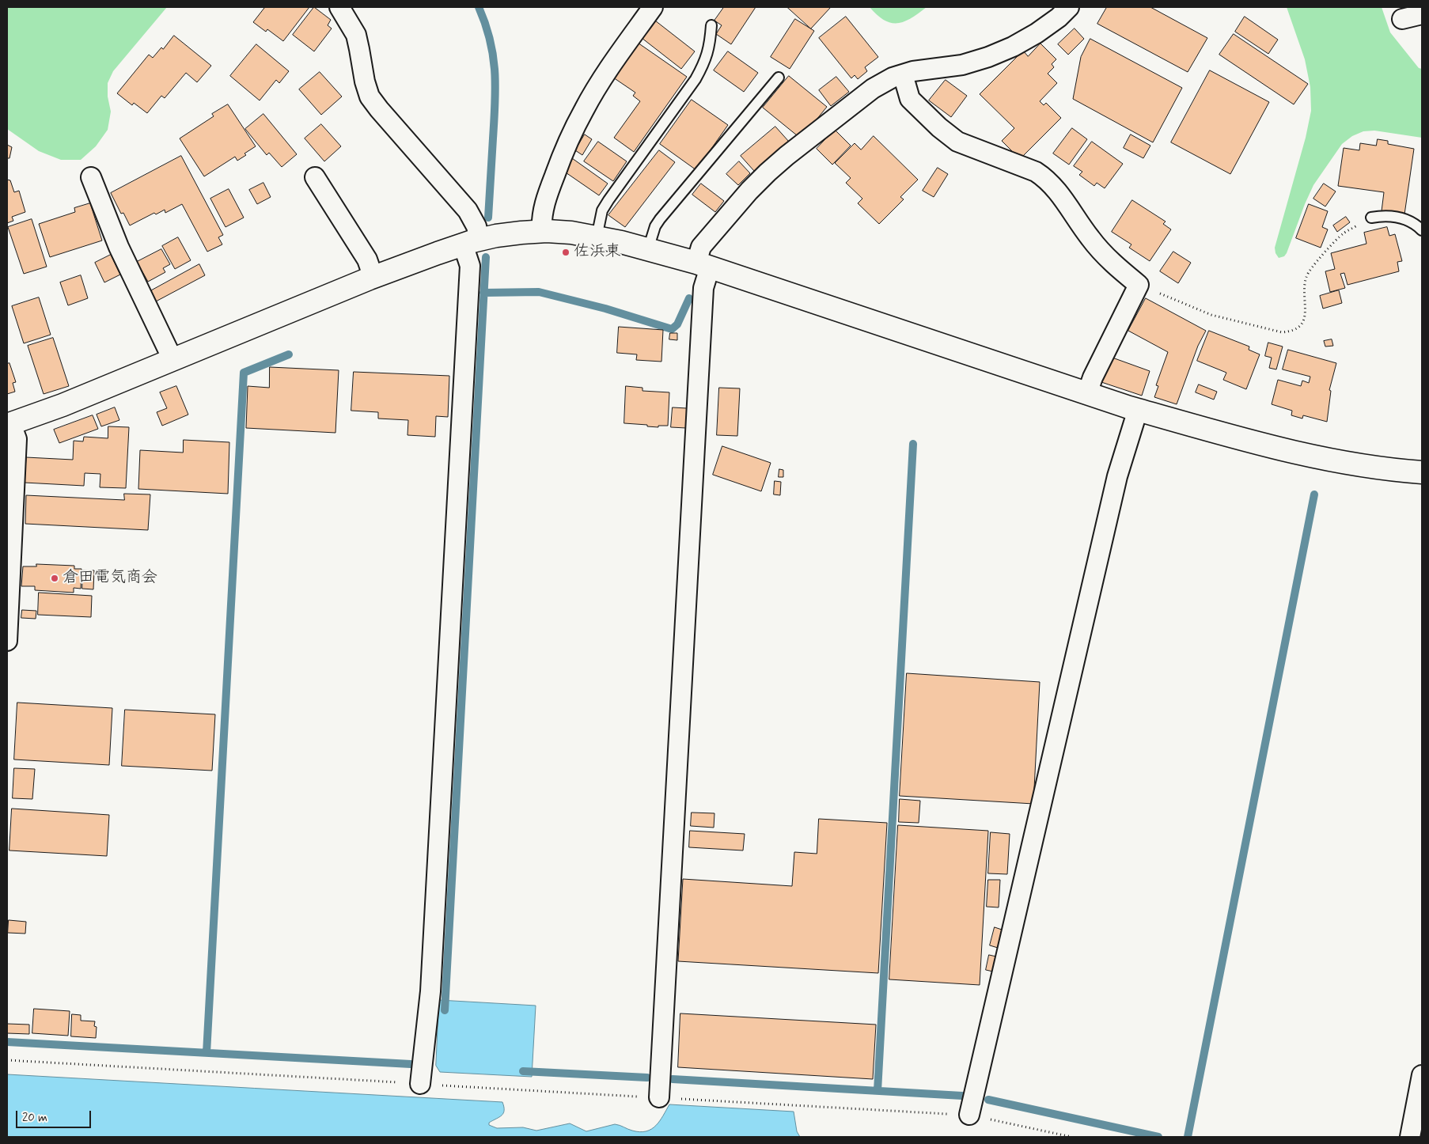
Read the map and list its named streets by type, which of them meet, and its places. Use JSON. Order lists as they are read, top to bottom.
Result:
{
  "places": ["佐浜東", "倉田電気商会"],
  "scale_bar": "20 m"
}
